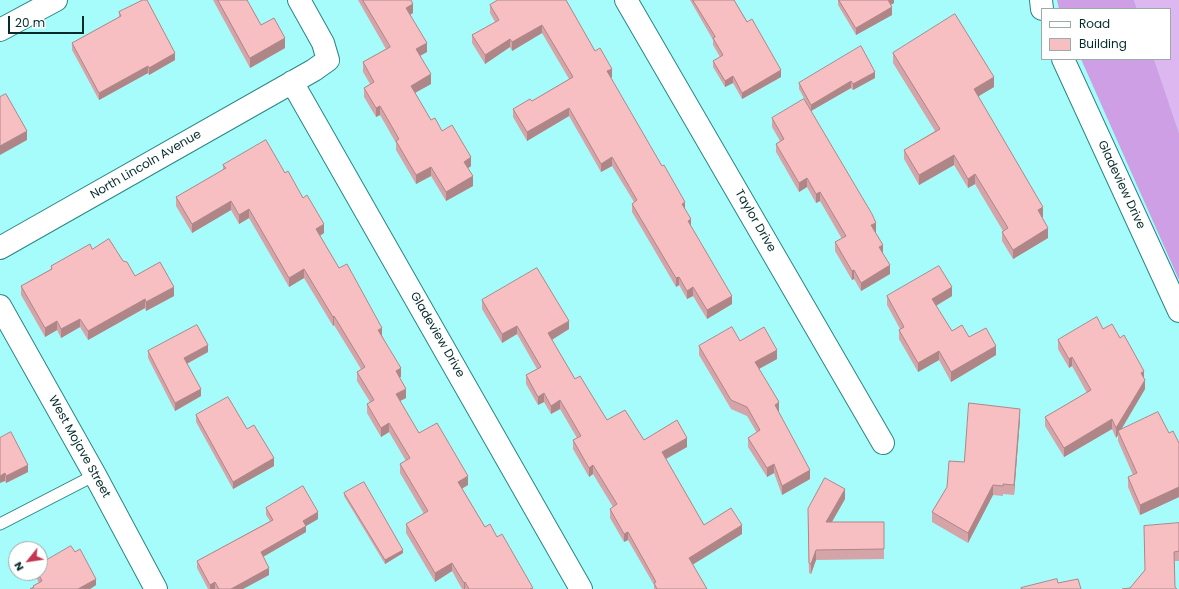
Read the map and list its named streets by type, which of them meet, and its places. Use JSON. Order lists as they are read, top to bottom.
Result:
{
  "streets": {
    "street": [
      "North Lincoln Avenue",
      "Gladeview Drive",
      "Taylor Drive",
      "West Mojave Street"
    ]
  },
  "crossings": [
    ["North Lincoln Avenue", "Gladeview Drive"]
  ],
  "legend": ["Road", "Building"],
  "scale_bar": "20 m",
  "north": "bottom left"
}
